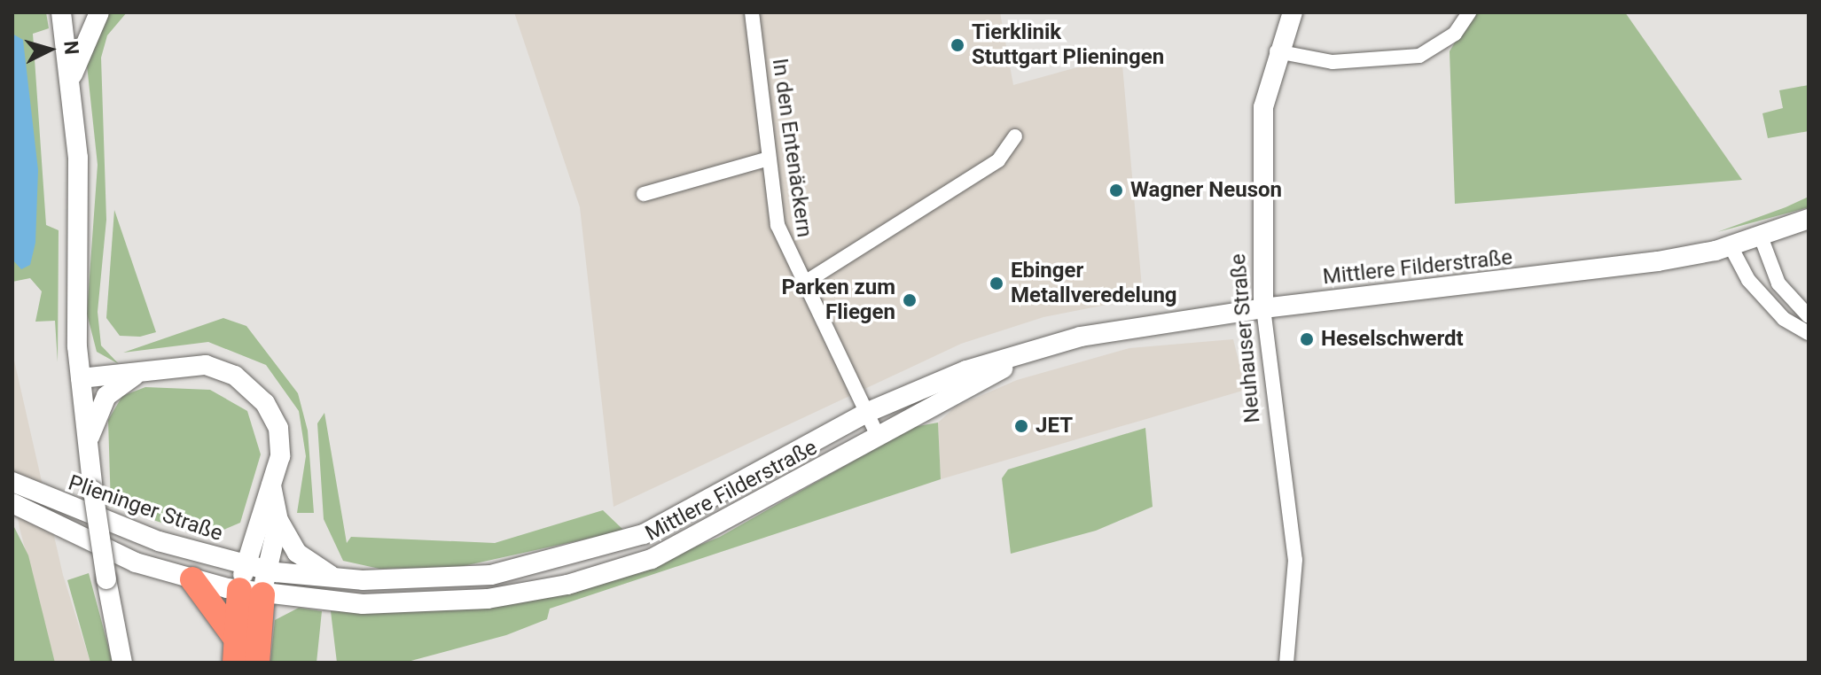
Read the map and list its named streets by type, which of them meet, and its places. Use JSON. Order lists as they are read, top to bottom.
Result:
{
  "streets": {
    "main road": ["Mittlere Filderstraße", "Neuhauser Straße", "Plieninger Straße"],
    "street": ["In den Entenäckern"]
  },
  "crossings": [
    ["In den Entenäckern", "Mittlere Filderstraße"],
    ["Mittlere Filderstraße", "Neuhauser Straße"]
  ],
  "places": [
    "Tierklinik Stuttgart Plieningen",
    "Wagner Neuson",
    "Ebinger Metallveredelung",
    "Parken zum Fliegen",
    "Heselschwerdt",
    "JET"
  ],
  "north": "right"
}
